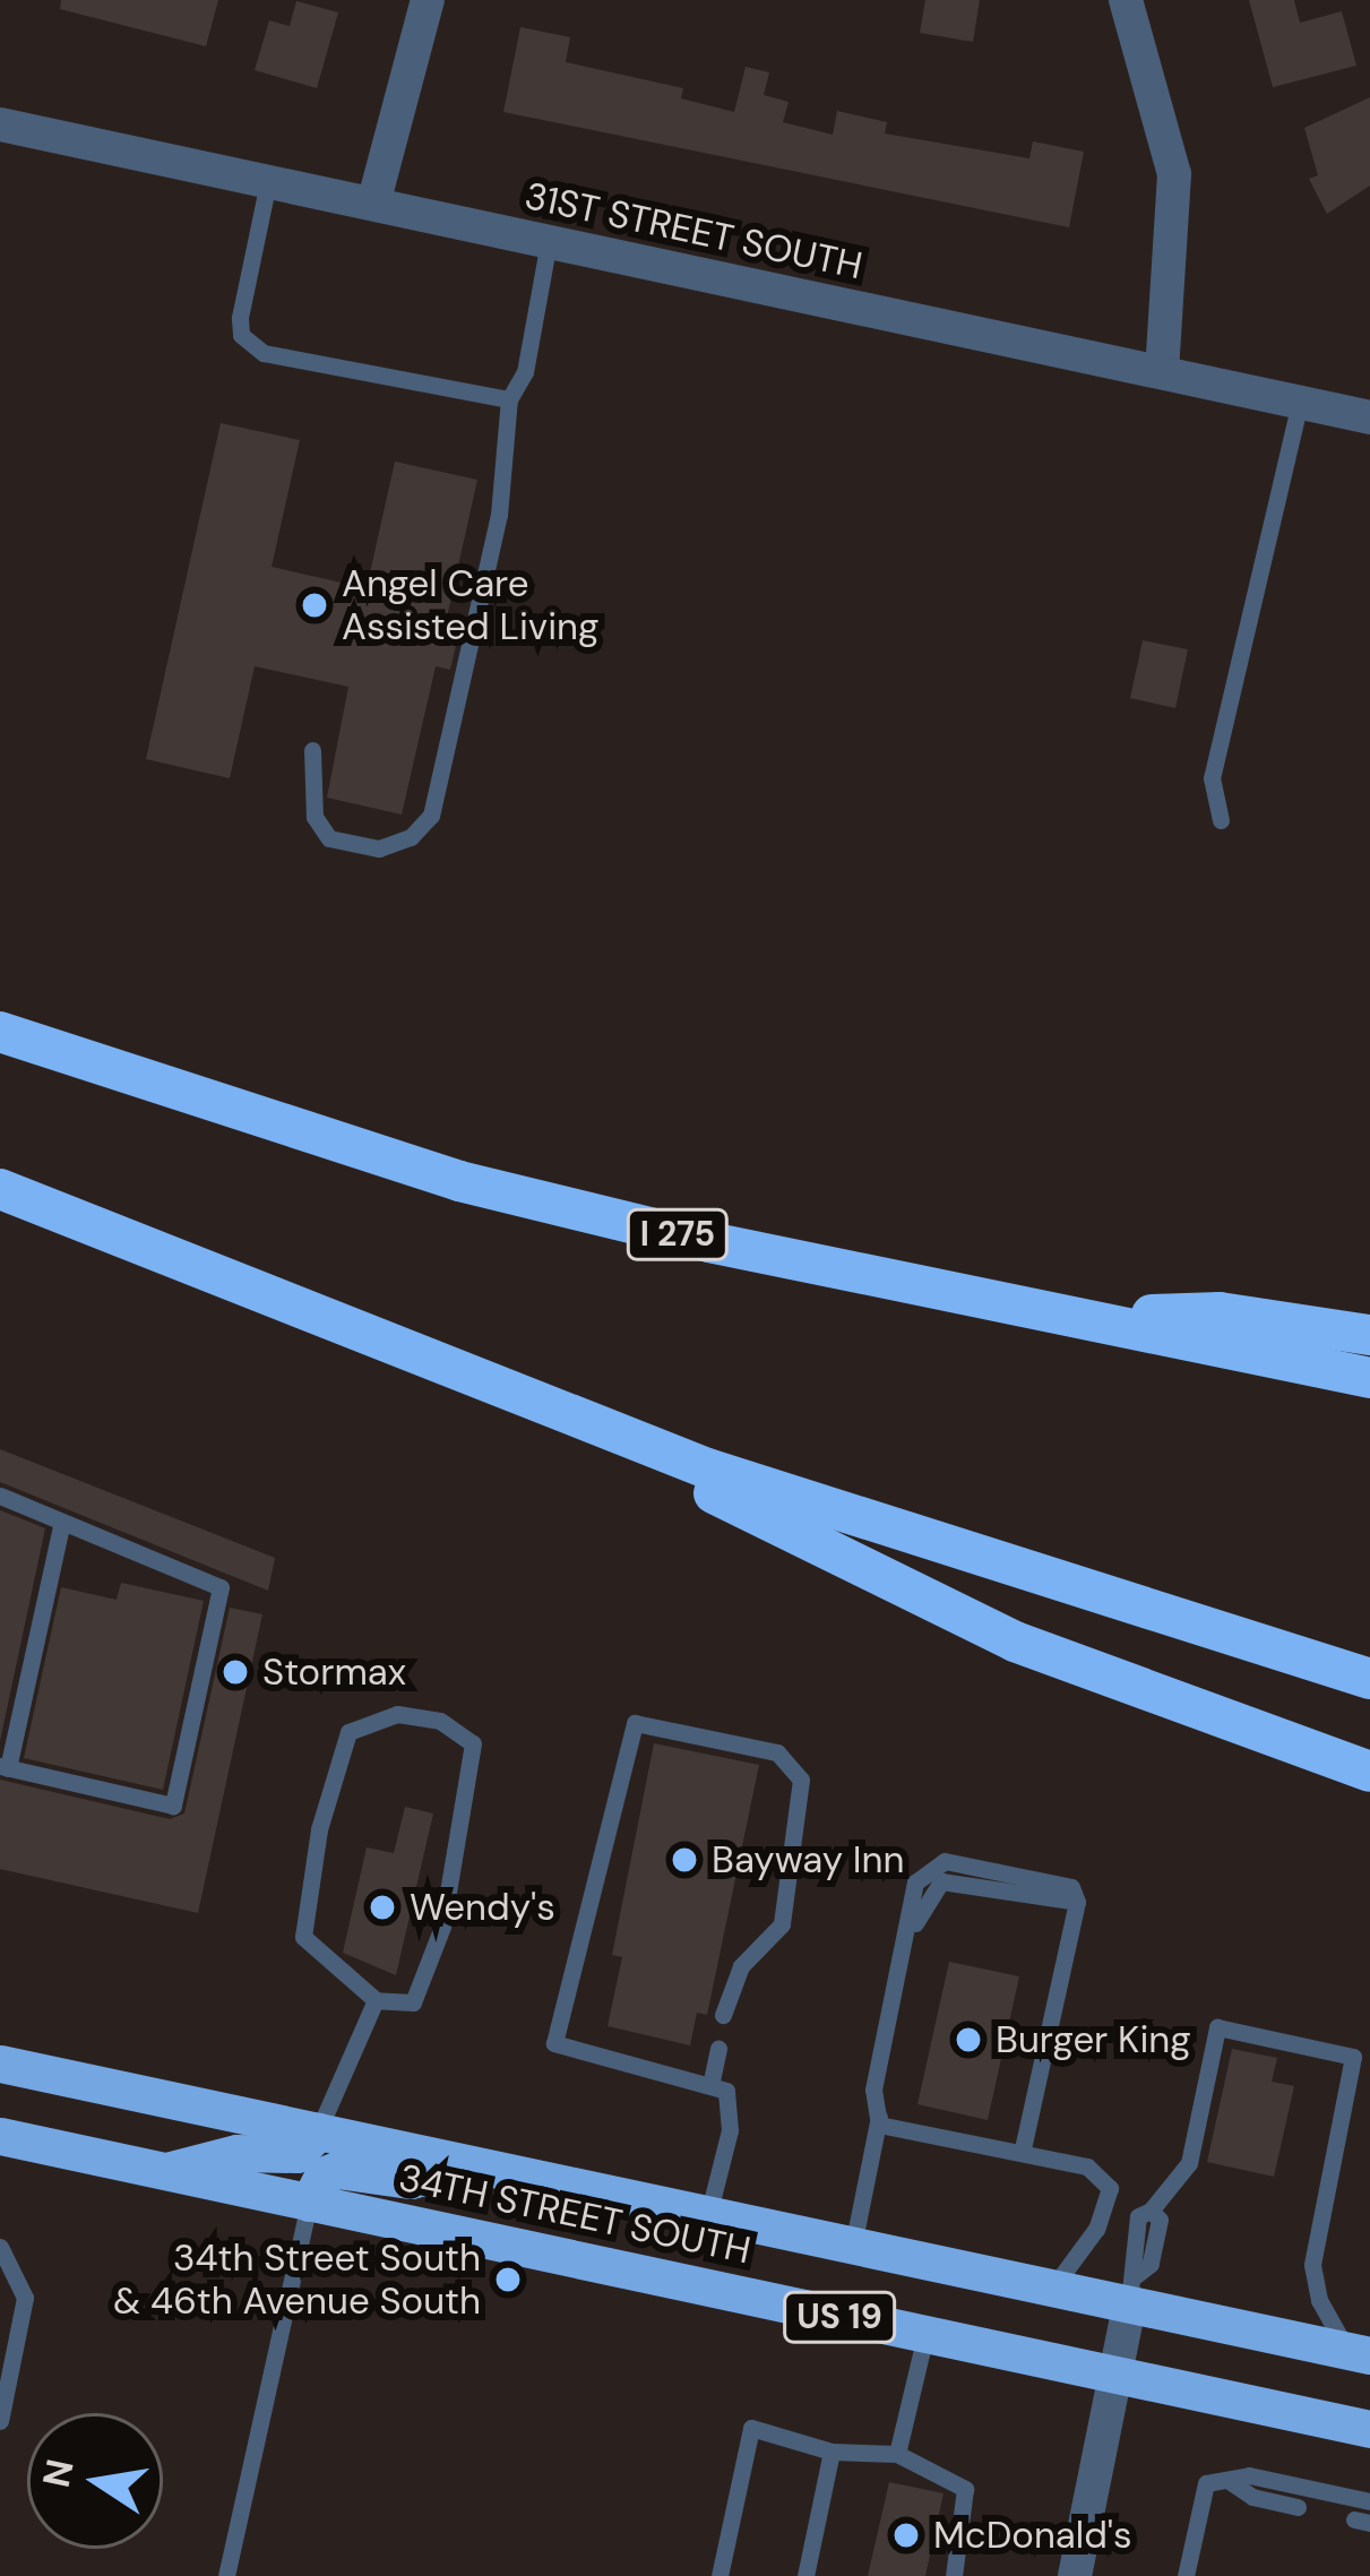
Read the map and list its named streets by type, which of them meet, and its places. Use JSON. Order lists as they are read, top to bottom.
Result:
{
  "streets": {
    "highway": ["I 275", "34TH STREET SOUTH", "US 19"],
    "street": ["31ST STREET SOUTH"]
  },
  "places": [
    "Angel Care Assisted Living",
    "Stormax",
    "Bayway Inn",
    "Wendy's",
    "Burger King",
    "34th Street South & 46th Avenue South",
    "McDonald's"
  ],
  "north": "left"
}
